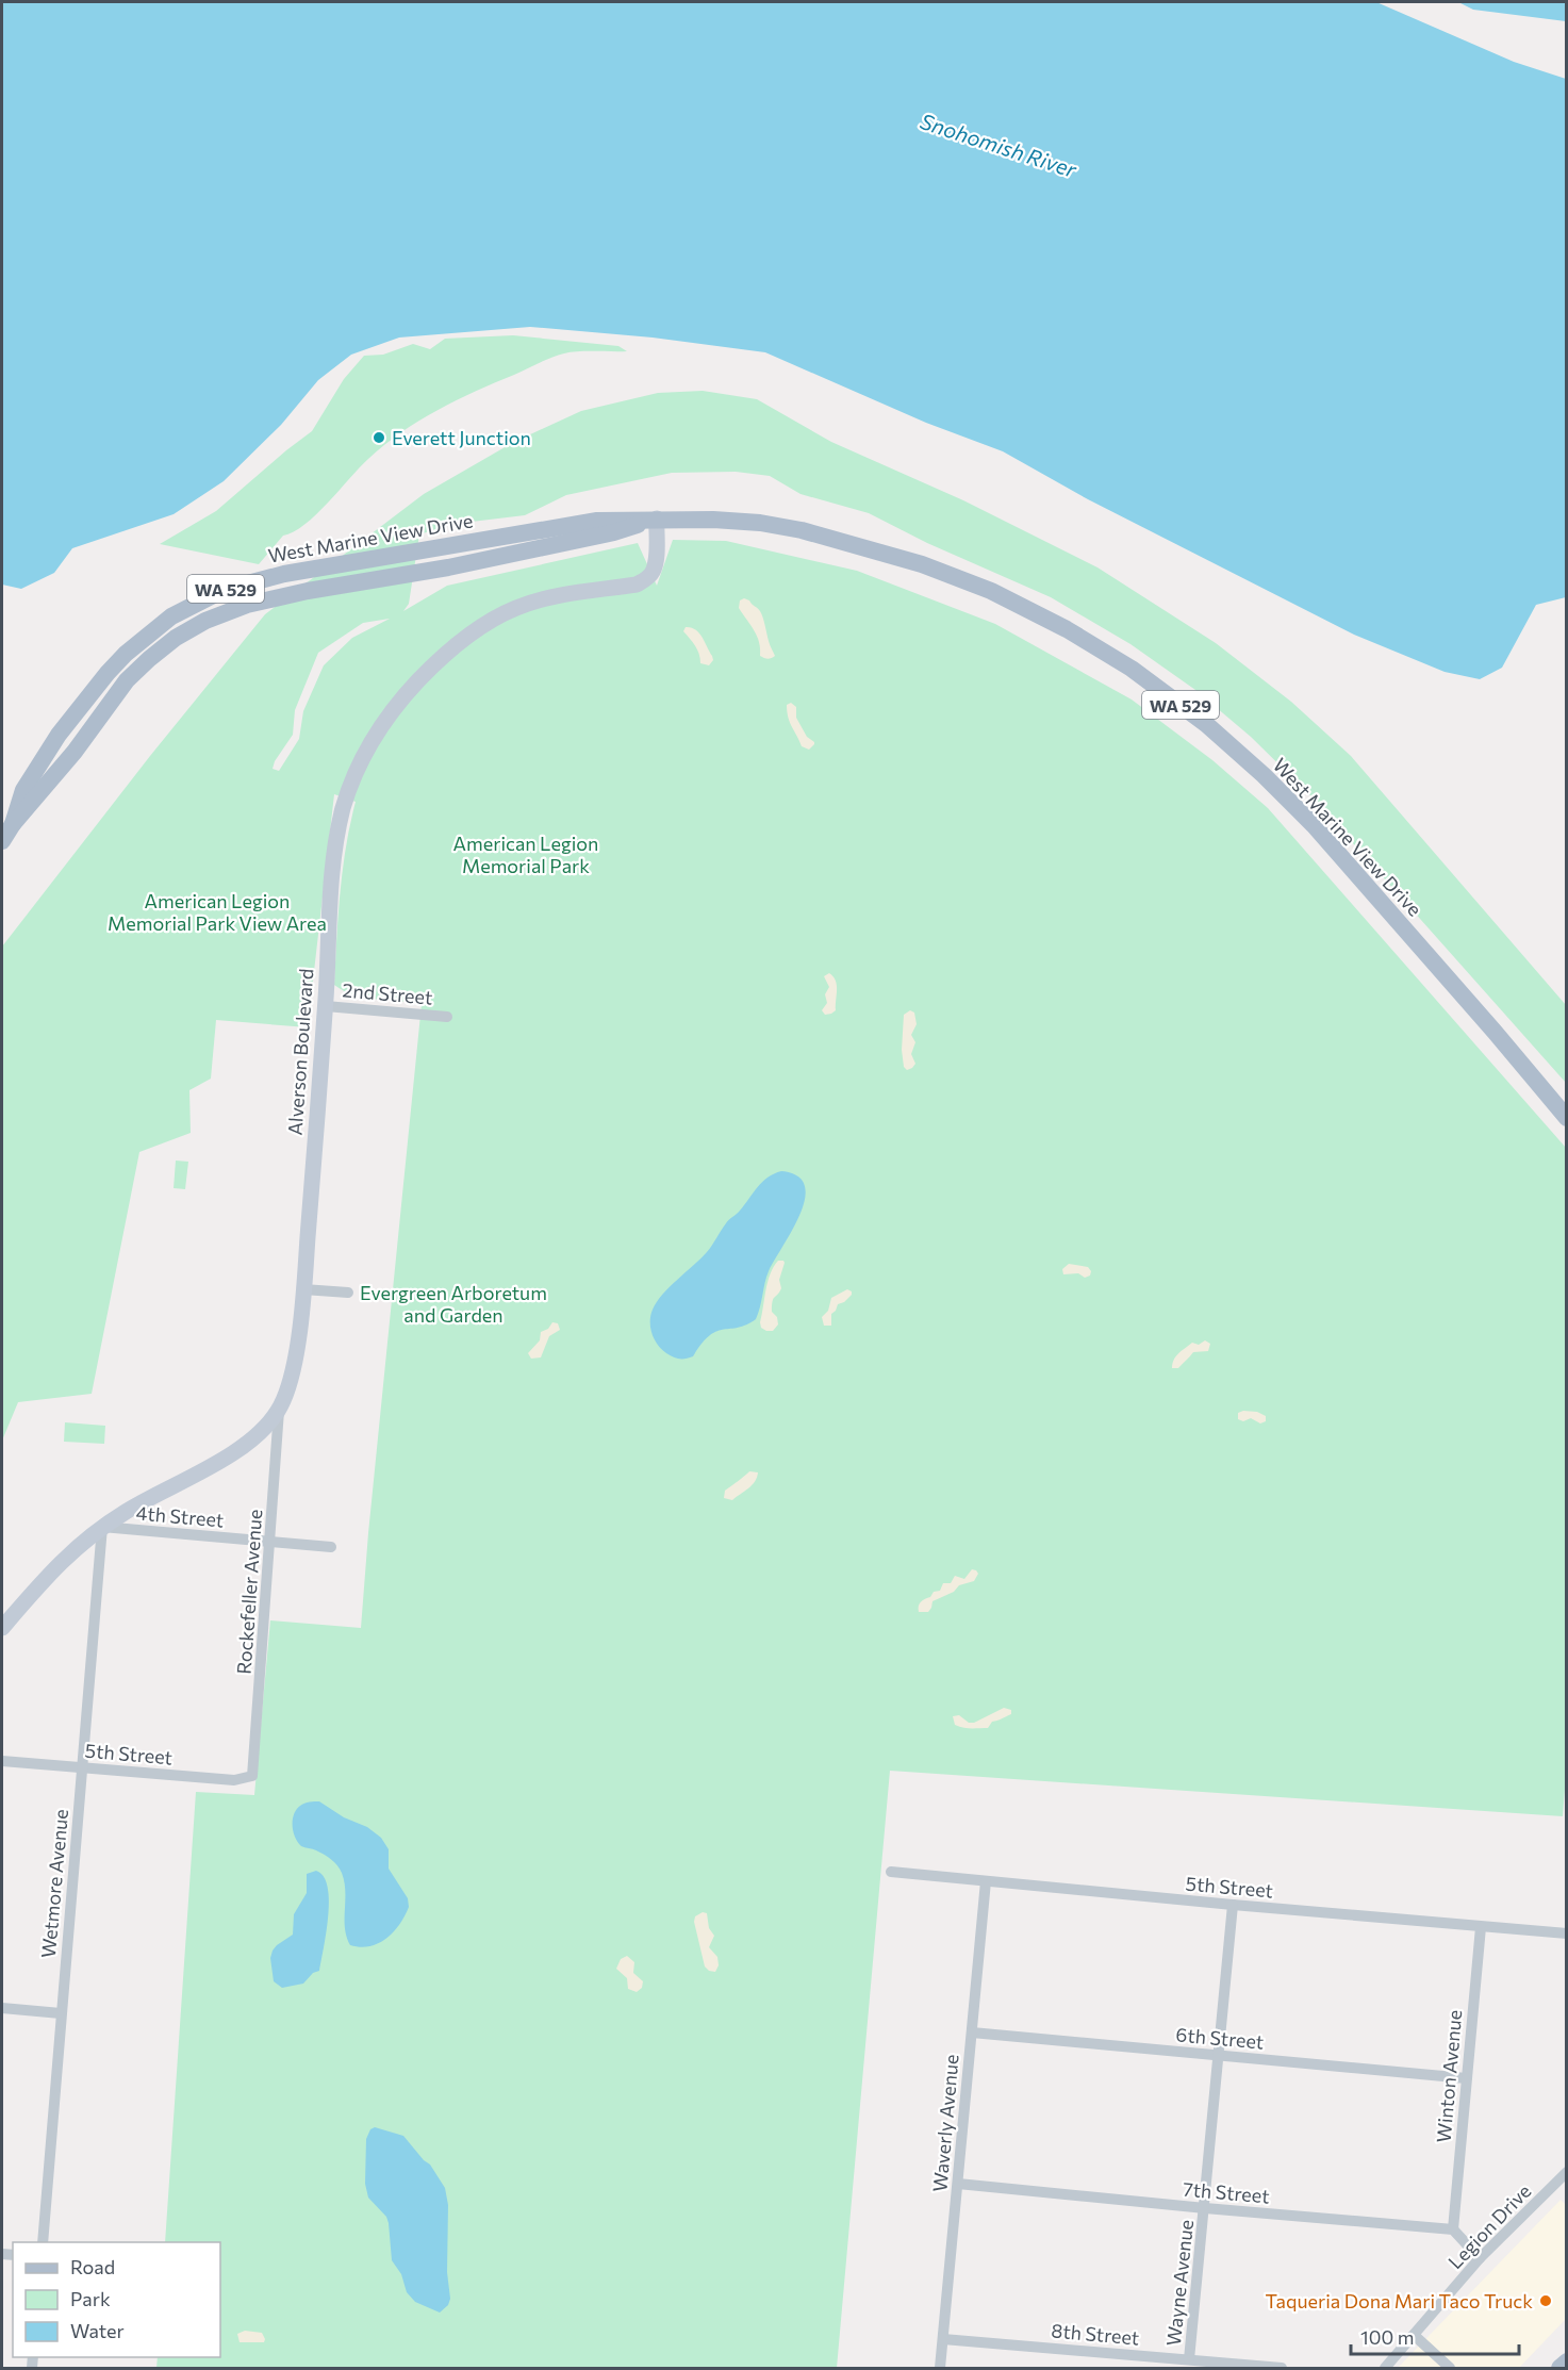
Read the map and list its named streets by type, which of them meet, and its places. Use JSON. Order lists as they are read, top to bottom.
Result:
{
  "streets": {
    "main road": ["West Marine View Drive", "WA 529", "Alverson Boulevard"],
    "street": [
      "2nd Street",
      "4th Street",
      "Rockefeller Avenue",
      "5th Street",
      "Wetmore Avenue",
      "6th Street",
      "Winton Avenue",
      "Waverly Avenue",
      "7th Street",
      "Legion Drive",
      "Wayne Avenue",
      "8th Street"
    ]
  },
  "crossings": [
    ["West Marine View Drive", "Alverson Boulevard"],
    ["2nd Street", "Alverson Boulevard"],
    ["Alverson Boulevard", "4th Street"],
    ["Alverson Boulevard", "Rockefeller Avenue"],
    ["Alverson Boulevard", "Wetmore Avenue"],
    ["4th Street", "Rockefeller Avenue"],
    ["4th Street", "Wetmore Avenue"],
    ["Rockefeller Avenue", "5th Street"],
    ["5th Street", "Wetmore Avenue"],
    ["5th Street", "Winton Avenue"],
    ["5th Street", "Waverly Avenue"],
    ["5th Street", "Wayne Avenue"],
    ["6th Street", "Winton Avenue"],
    ["6th Street", "Waverly Avenue"],
    ["6th Street", "Wayne Avenue"],
    ["Winton Avenue", "7th Street"],
    ["Waverly Avenue", "7th Street"],
    ["Waverly Avenue", "8th Street"],
    ["7th Street", "Wayne Avenue"],
    ["Wayne Avenue", "8th Street"]
  ],
  "water": ["Snohomish River"],
  "parks": ["American Legion Memorial Park", "American Legion Memorial Park View Area", "Evergreen Arboretum and Garden"],
  "places": ["Everett Junction", "Taqueria Dona Mari Taco Truck"],
  "legend": ["Road", "Park", "Water"],
  "scale_bar": "100 m"
}
